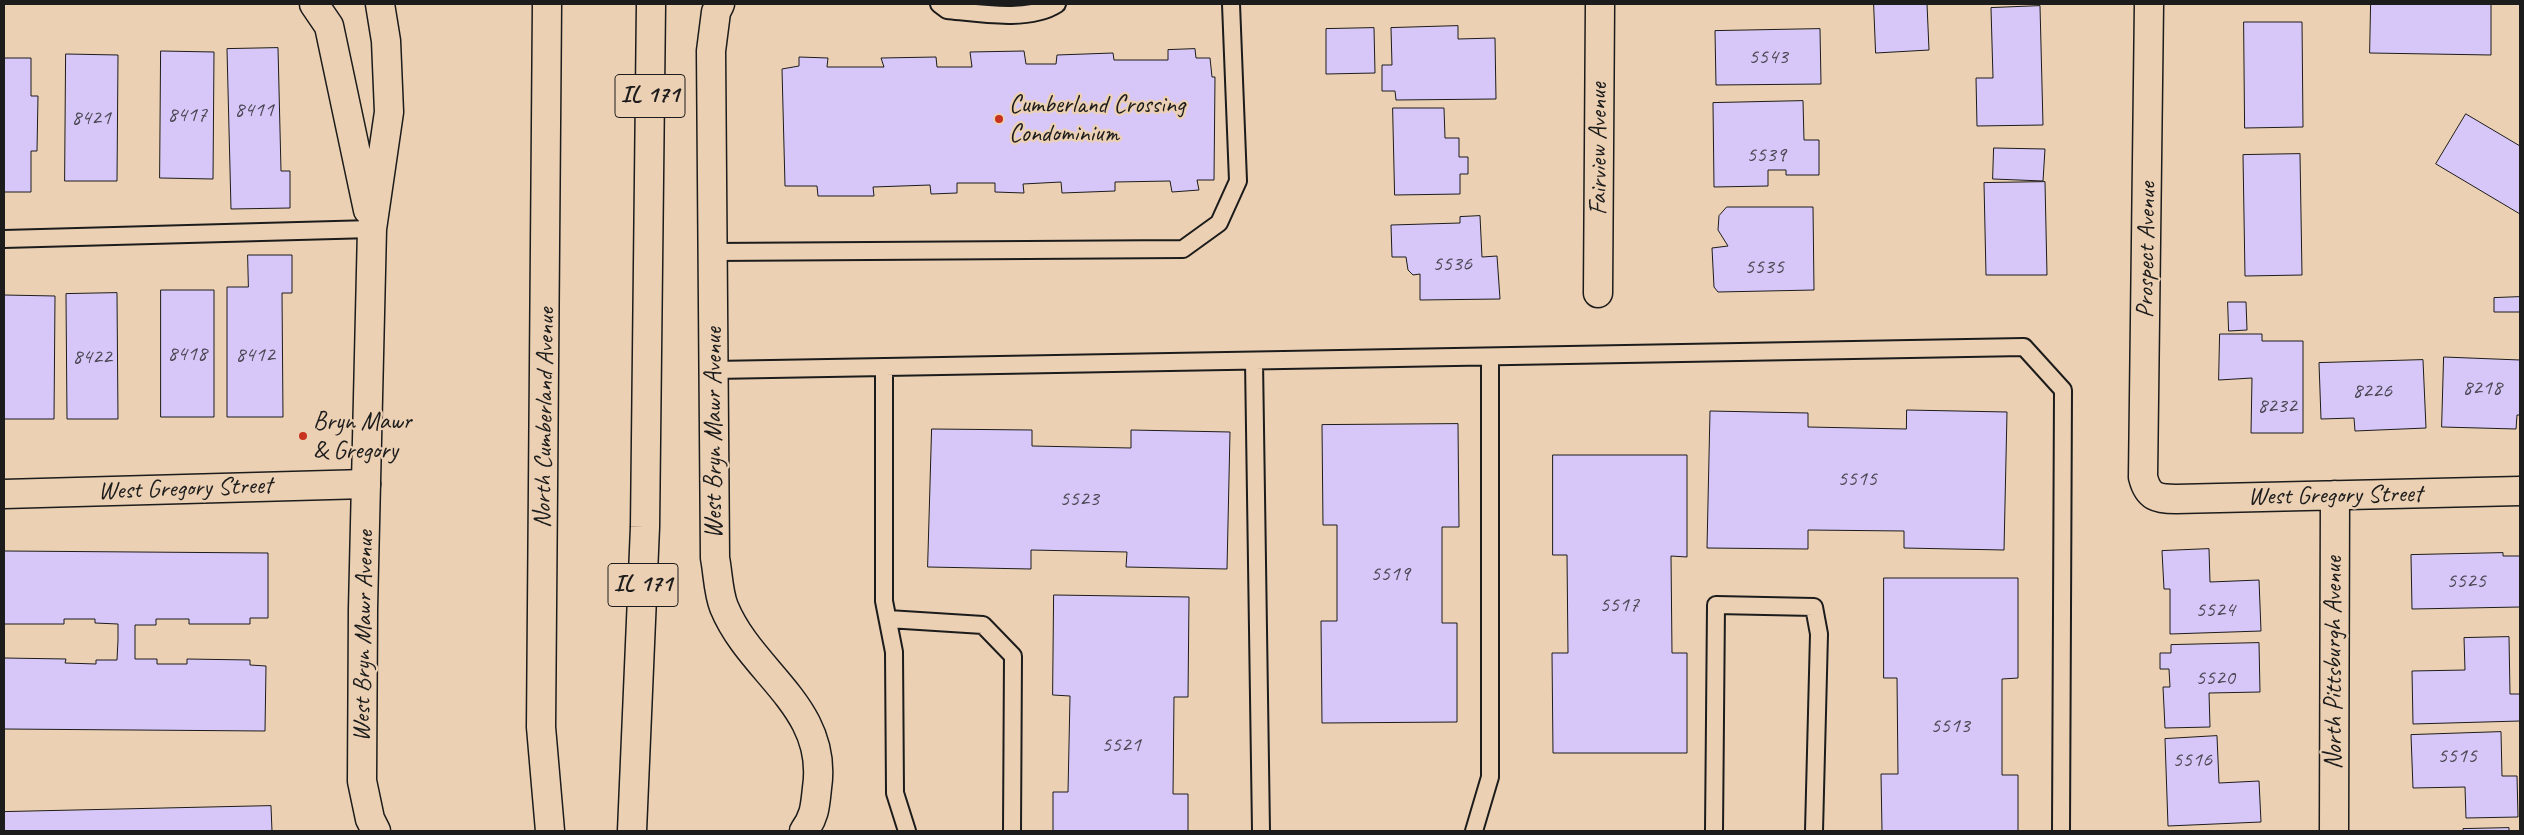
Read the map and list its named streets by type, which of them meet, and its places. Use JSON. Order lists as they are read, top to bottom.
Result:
{
  "streets": {
    "street": [
      "IL 171",
      "Fairview Avenue",
      "Prospect Avenue",
      "North Cumberland Avenue",
      "West Bryn Mawr Avenue",
      "West Gregory Street",
      "North Pittsburgh Avenue"
    ]
  },
  "crossings": [
    ["Prospect Avenue", "West Gregory Street"],
    ["West Bryn Mawr Avenue", "West Gregory Street"],
    ["West Gregory Street", "North Pittsburgh Avenue"]
  ],
  "places": ["Cumberland Crossing Condominium", "Bryn Mawr & Gregory"],
  "house_numbers": [
    "5543",
    "8411",
    "8417",
    "8421",
    "5539",
    "5536",
    "5535",
    "8418",
    "8412",
    "8422",
    "8218",
    "8226",
    "8232",
    "5515",
    "5523",
    "5519",
    "5525",
    "5517",
    "5524",
    "5520",
    "5513",
    "5521",
    "5515",
    "5516"
  ]
}
